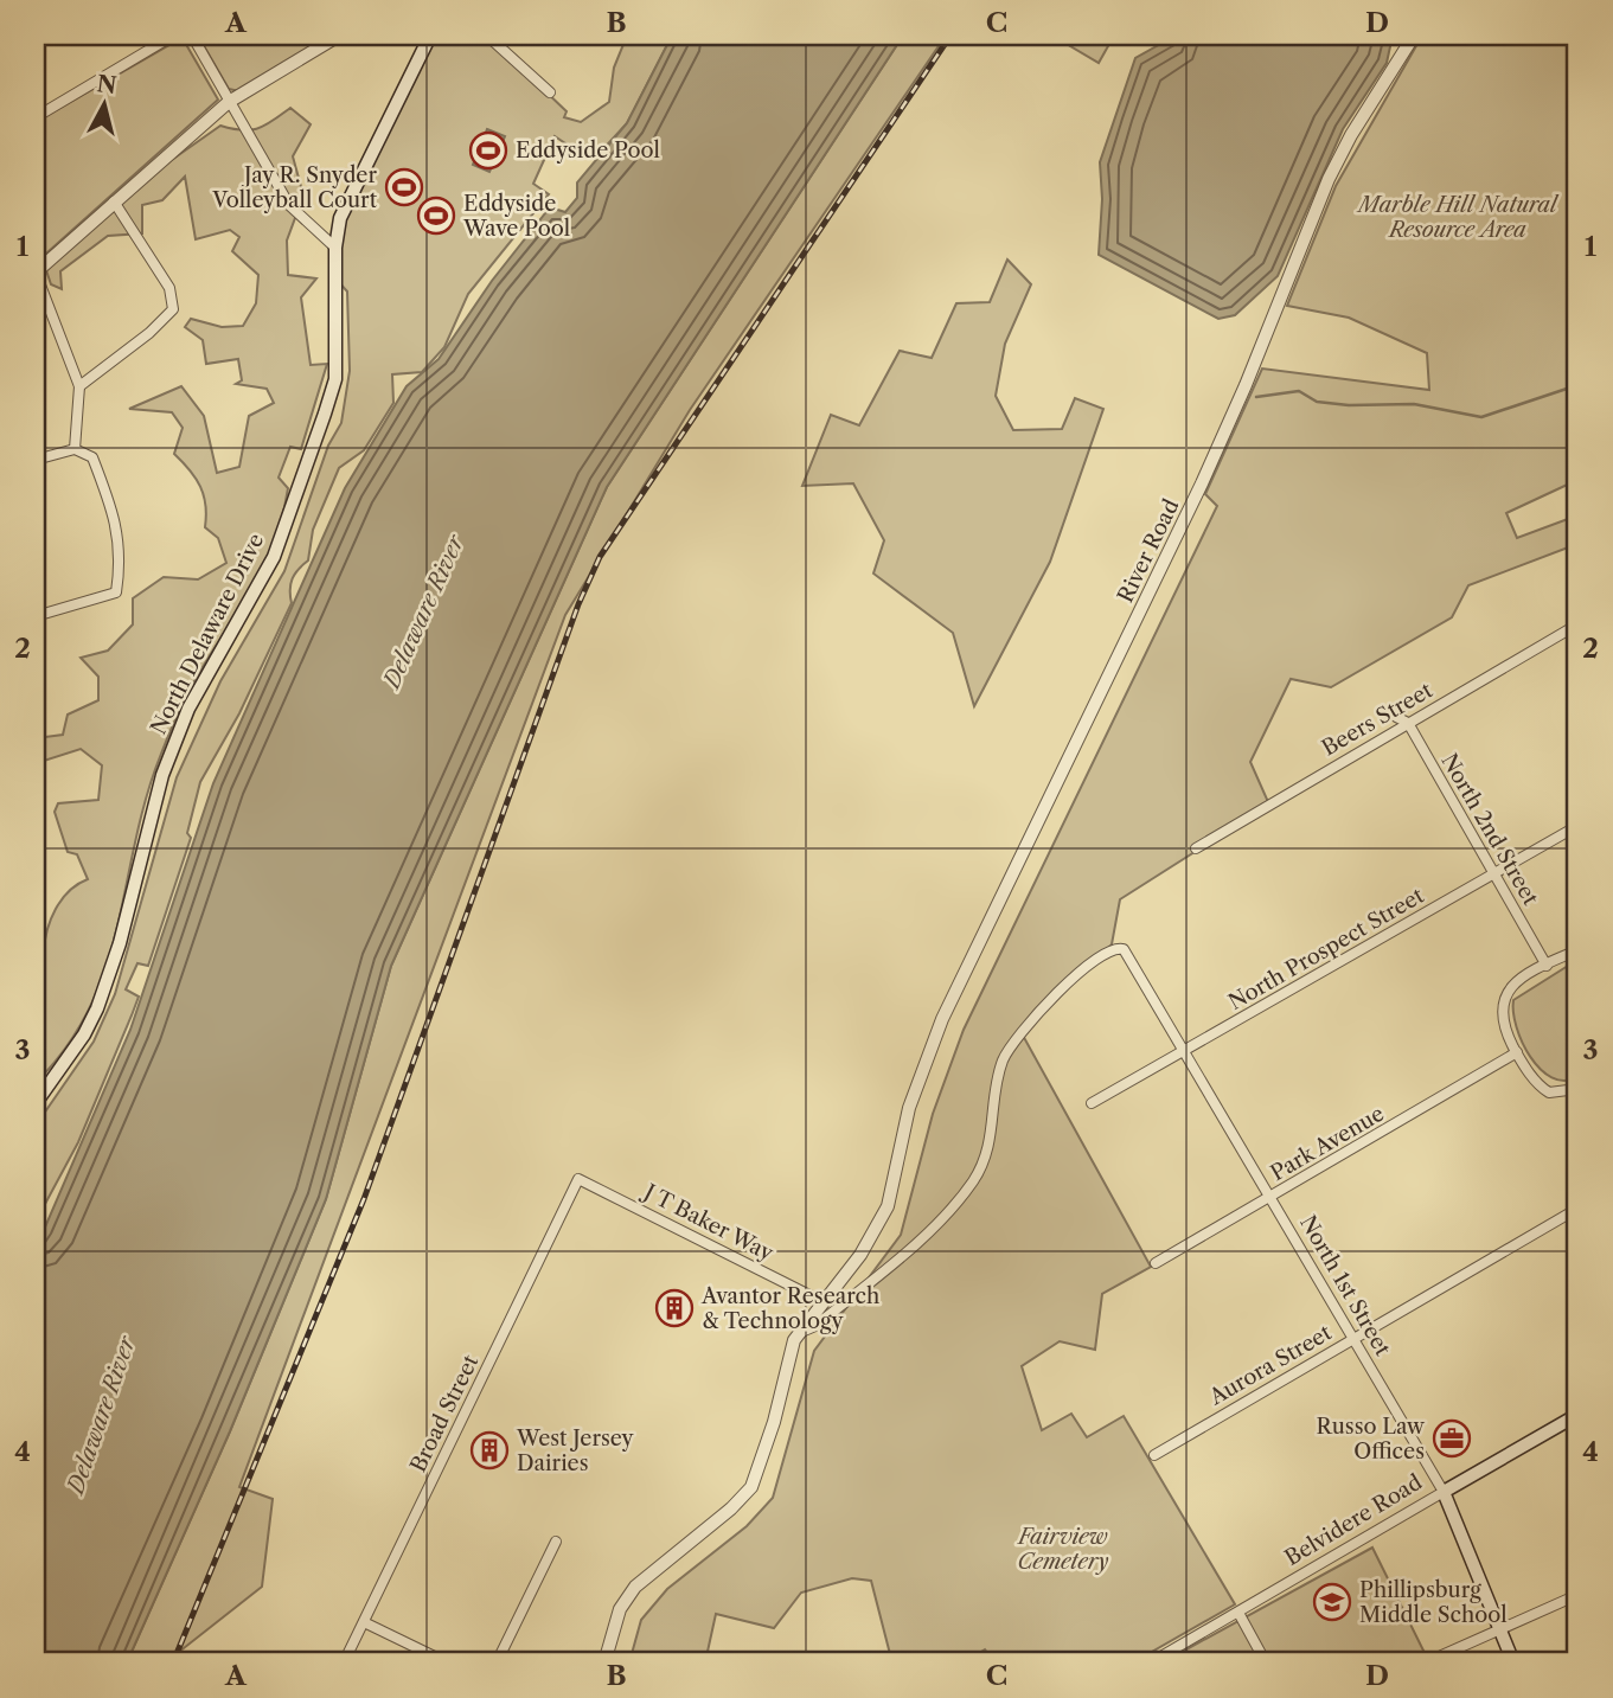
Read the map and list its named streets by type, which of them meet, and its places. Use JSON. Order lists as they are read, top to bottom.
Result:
{
  "streets": {
    "main road": ["North Delaware Drive", "North 1st Street", "Belvidere Road"],
    "street": [
      "River Road",
      "Beers Street",
      "North 2nd Street",
      "North Prospect Street",
      "Park Avenue",
      "J T Baker Way",
      "Aurora Street",
      "Broad Street"
    ]
  },
  "crossings": [
    ["River Road", "J T Baker Way"],
    ["River Road", "North 1st Street"],
    ["Beers Street", "North 2nd Street"],
    ["North 2nd Street", "North Prospect Street"],
    ["North Prospect Street", "North 1st Street"],
    ["Park Avenue", "North 1st Street"],
    ["J T Baker Way", "Broad Street"],
    ["North 1st Street", "Aurora Street"],
    ["North 1st Street", "Belvidere Road"]
  ],
  "water": ["Delaware River"],
  "parks": ["Marble Hill Natural Resource Area", "Fairview Cemetery"],
  "places": {
    "sports": ["Eddyside Pool", "Jay R. Snyder Volleyball Court", "Eddyside Wave Pool"],
    "building": ["Avantor Research & Technology", "West Jersey Dairies"],
    "office": ["Russo Law Offices"],
    "school or university": ["Phillipsburg Middle School"]
  },
  "north": "top",
  "grid": {
    "columns": [
      "A",
      "B",
      "C",
      "D"
    ],
    "rows": [
      "1",
      "2",
      "3",
      "4"
    ]
  }
}
